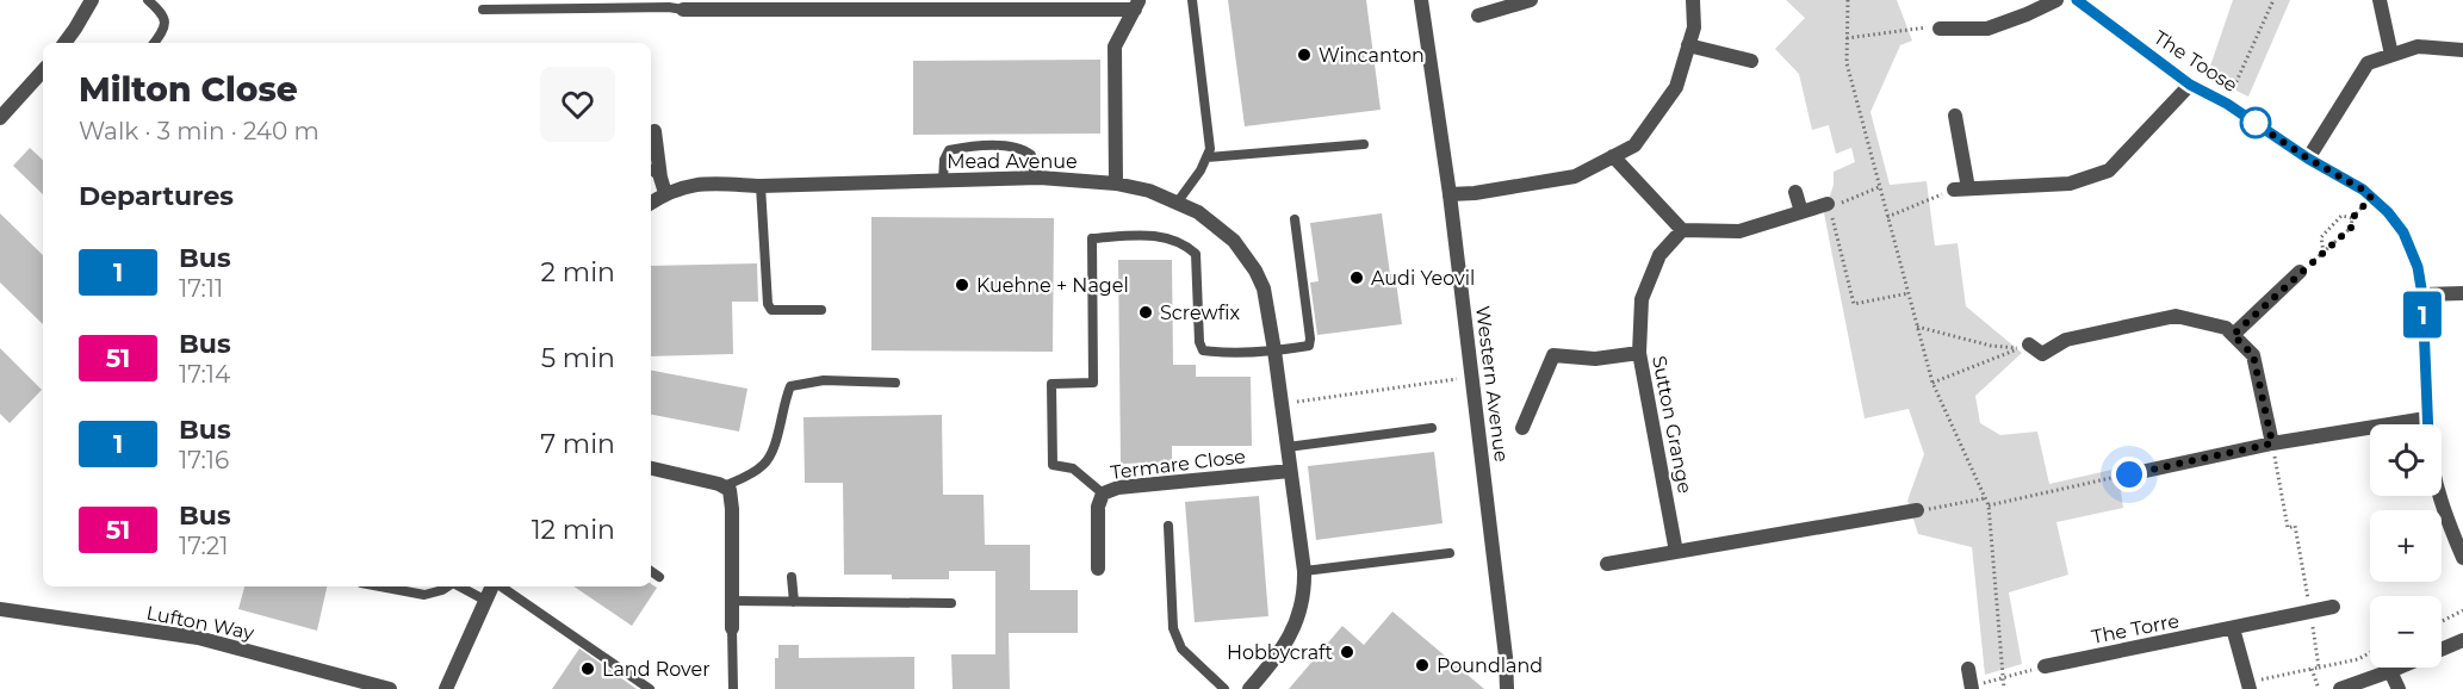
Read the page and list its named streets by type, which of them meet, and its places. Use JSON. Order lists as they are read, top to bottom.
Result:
{
  "streets": {
    "street": [
      "The Toose",
      "Mead Avenue",
      "Western Avenue",
      "Sutton Grange",
      "Termare Close",
      "Lufton Way",
      "The Torre"
    ]
  },
  "crossings": [
    ["Mead Avenue", "Termare Close"]
  ],
  "places": [
    "Wincanton",
    "Audi Yeovil",
    "Kuehne + Nagel",
    "Screwfix",
    "Hobbycraft",
    "Poundland",
    "Land Rover"
  ],
  "lines": ["bus line 1"],
  "page": {
    "on_map": "1",
    "heading": [
      ["Milton Close", "Walk · 3 min · 240 m"],
      "Departures"
    ],
    "list": [
      {
        "mark": "1",
        "name": "Bus",
        "note": "17:11",
        "value": "2 min"
      },
      {
        "mark": "51",
        "name": "Bus",
        "note": "17:14",
        "value": "5 min"
      },
      {
        "mark": "1",
        "name": "Bus",
        "note": "17:16",
        "value": "7 min"
      },
      {
        "mark": "51",
        "name": "Bus",
        "note": "17:21",
        "value": "12 min"
      }
    ],
    "map_buttons": ["+", "−"]
  }
}
